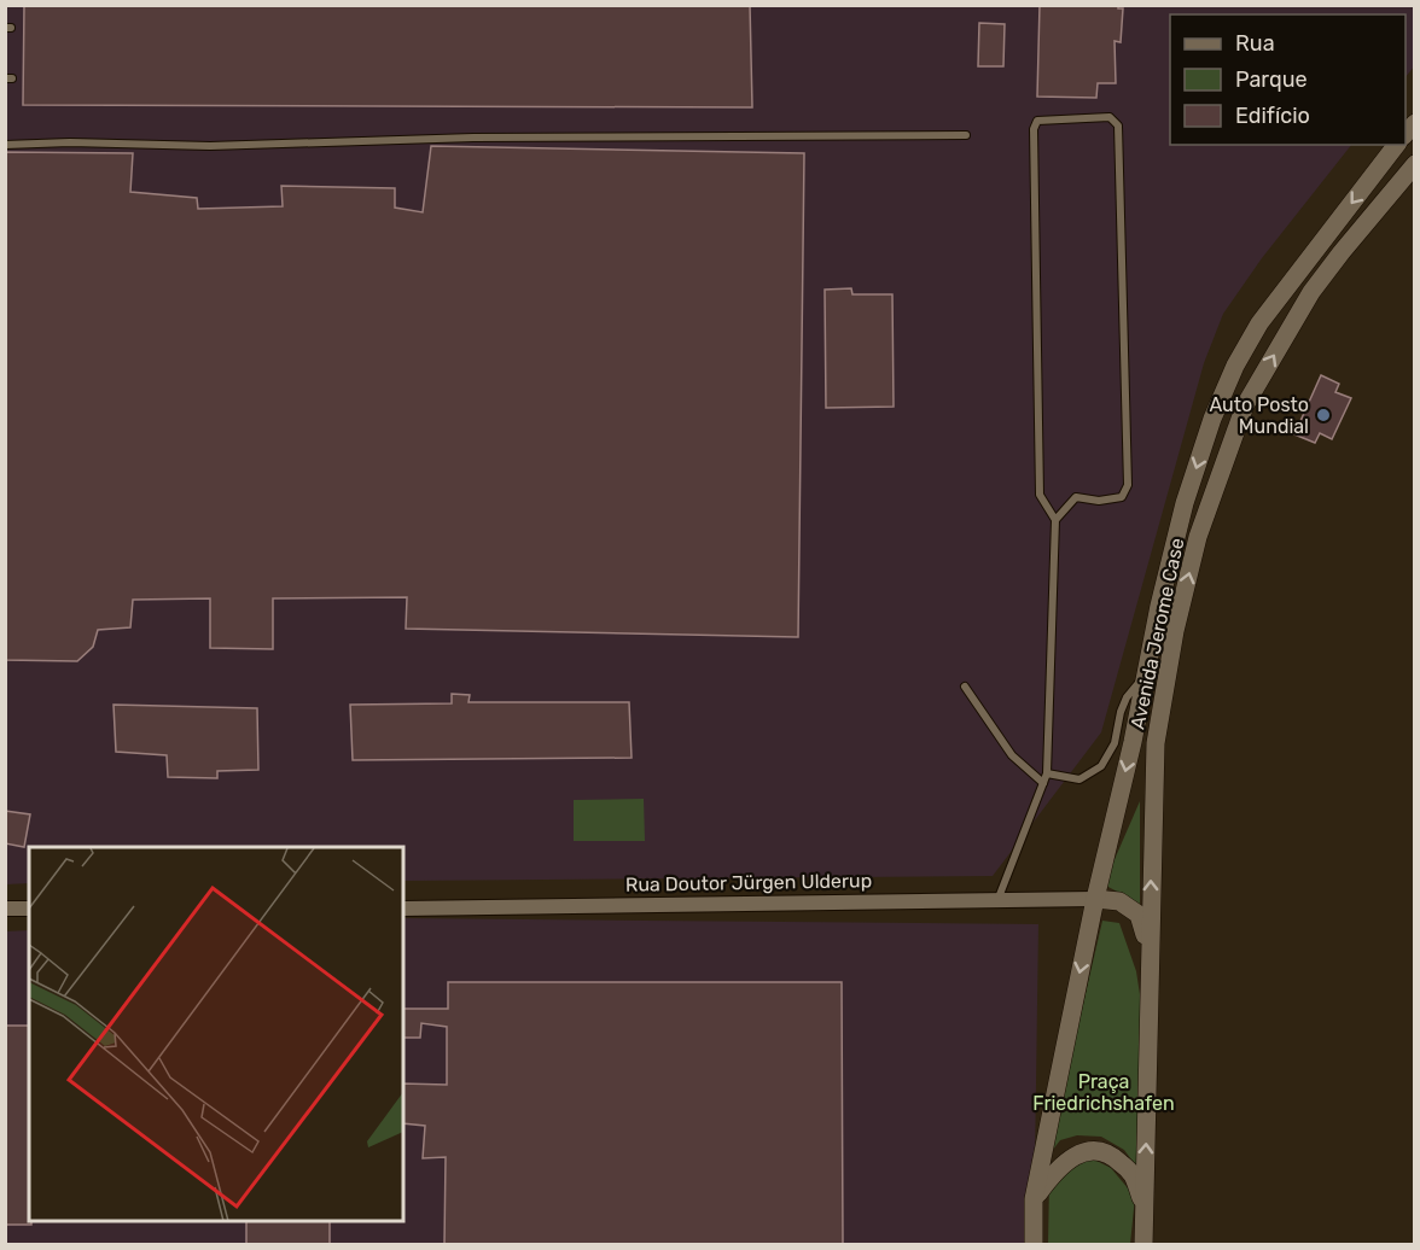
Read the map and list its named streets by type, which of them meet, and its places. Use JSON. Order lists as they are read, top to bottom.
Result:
{
  "streets": {
    "main road": ["Avenida Jerome Case"],
    "street": ["Rua Doutor Jürgen Ulderup"]
  },
  "crossings": [
    ["Avenida Jerome Case", "Rua Doutor Jürgen Ulderup"]
  ],
  "parks": ["Praça Friedrichshafen"],
  "places": ["Auto Posto Mundial"],
  "legend": ["Rua", "Parque", "Edifício"]
}
